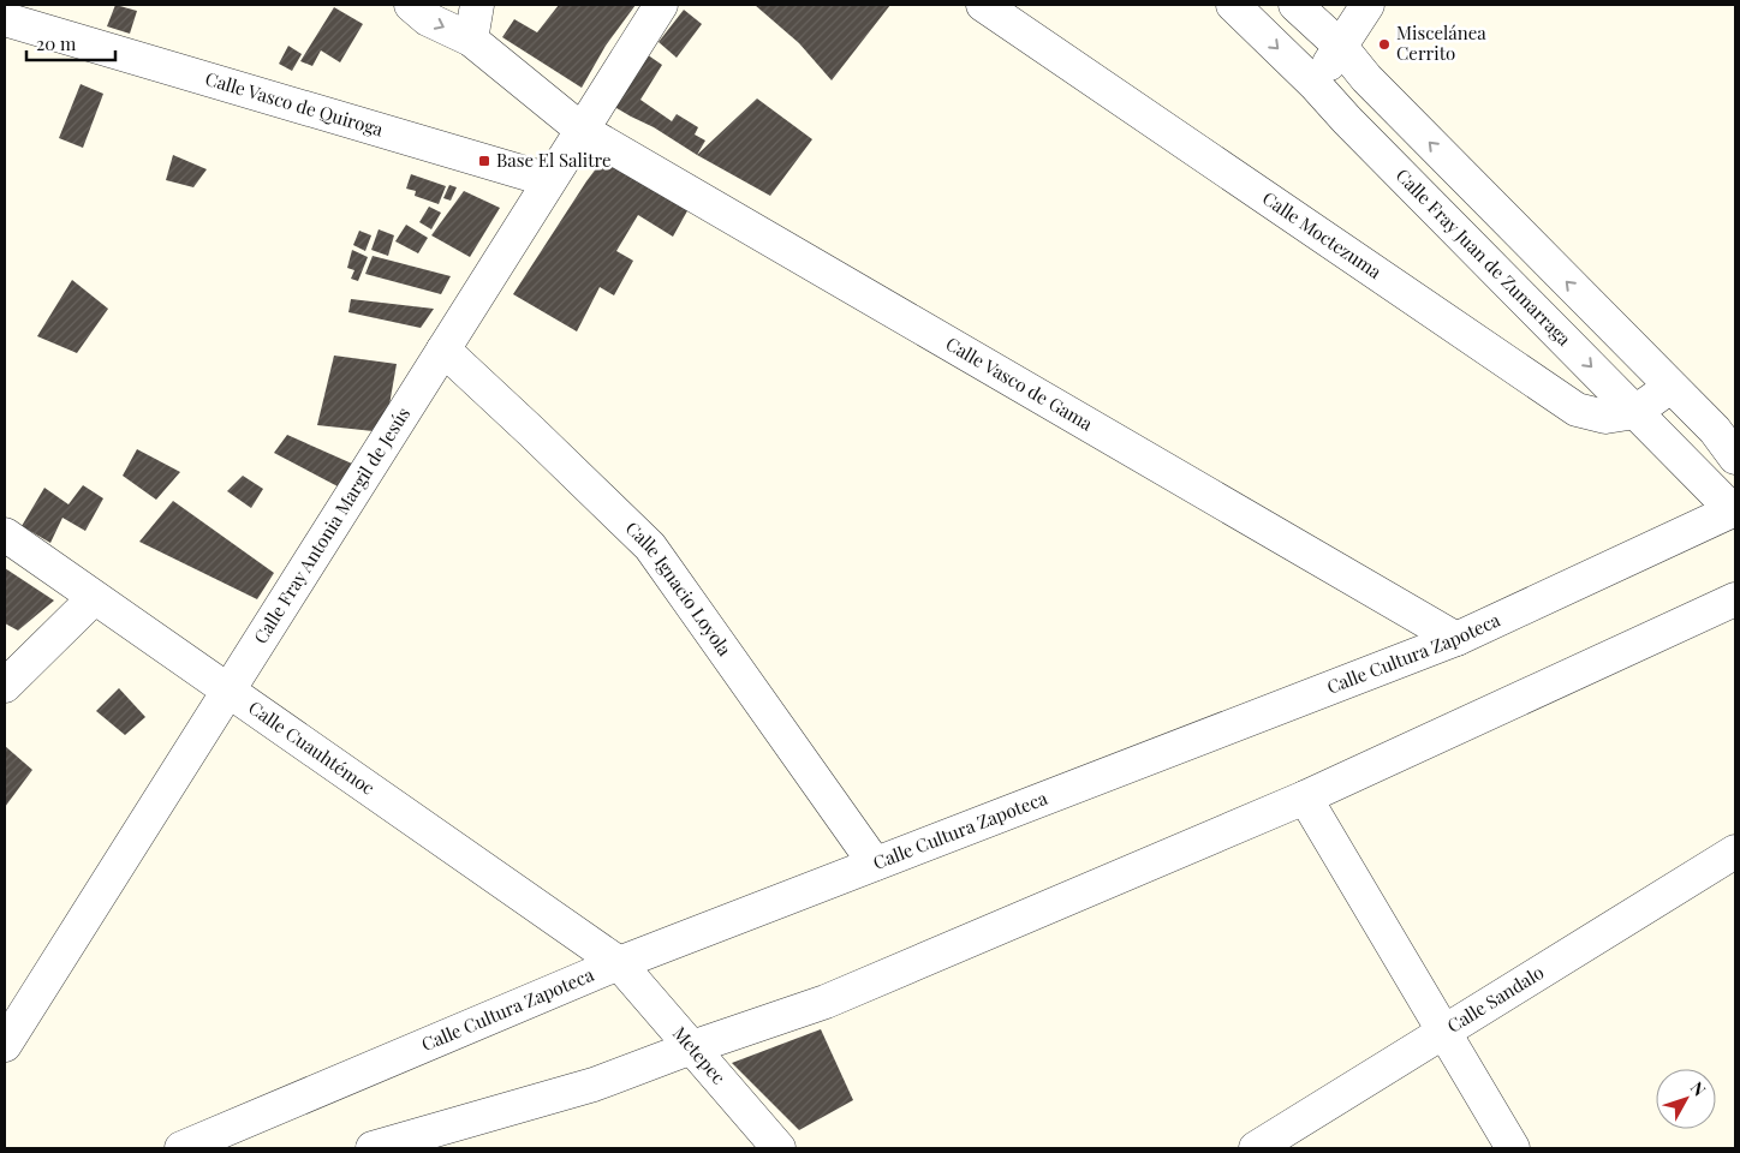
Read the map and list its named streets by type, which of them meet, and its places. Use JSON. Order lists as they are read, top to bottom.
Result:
{
  "streets": {
    "street": [
      "Calle Vasco de Quiroga",
      "Calle Moctezuma",
      "Calle Fray Juan de Zumarraga",
      "Calle Vasco de Gama",
      "Calle Fray Antonia Margil de Jesús",
      "Calle Ignacio Loyola",
      "Calle Cultura Zapoteca",
      "Calle Cuauhtémoc",
      "Calle Sandalo",
      "Metepec"
    ]
  },
  "crossings": [
    ["Calle Vasco de Quiroga", "Calle Fray Antonia Margil de Jesús"],
    ["Calle Moctezuma", "Calle Fray Juan de Zumarraga"],
    ["Calle Fray Juan de Zumarraga", "Calle Cultura Zapoteca"],
    ["Calle Vasco de Gama", "Calle Fray Antonia Margil de Jesús"],
    ["Calle Vasco de Gama", "Calle Cultura Zapoteca"],
    ["Calle Fray Antonia Margil de Jesús", "Calle Ignacio Loyola"],
    ["Calle Fray Antonia Margil de Jesús", "Calle Cuauhtémoc"],
    ["Calle Ignacio Loyola", "Calle Cultura Zapoteca"],
    ["Calle Cultura Zapoteca", "Calle Cuauhtémoc"],
    ["Calle Cultura Zapoteca", "Metepec"],
    ["Calle Cuauhtémoc", "Metepec"]
  ],
  "places": {
    "other": ["Miscelánea Cerrito"],
    "transit": ["Base El Salitre"]
  },
  "scale_bar": "20 m",
  "north": "top right"
}
